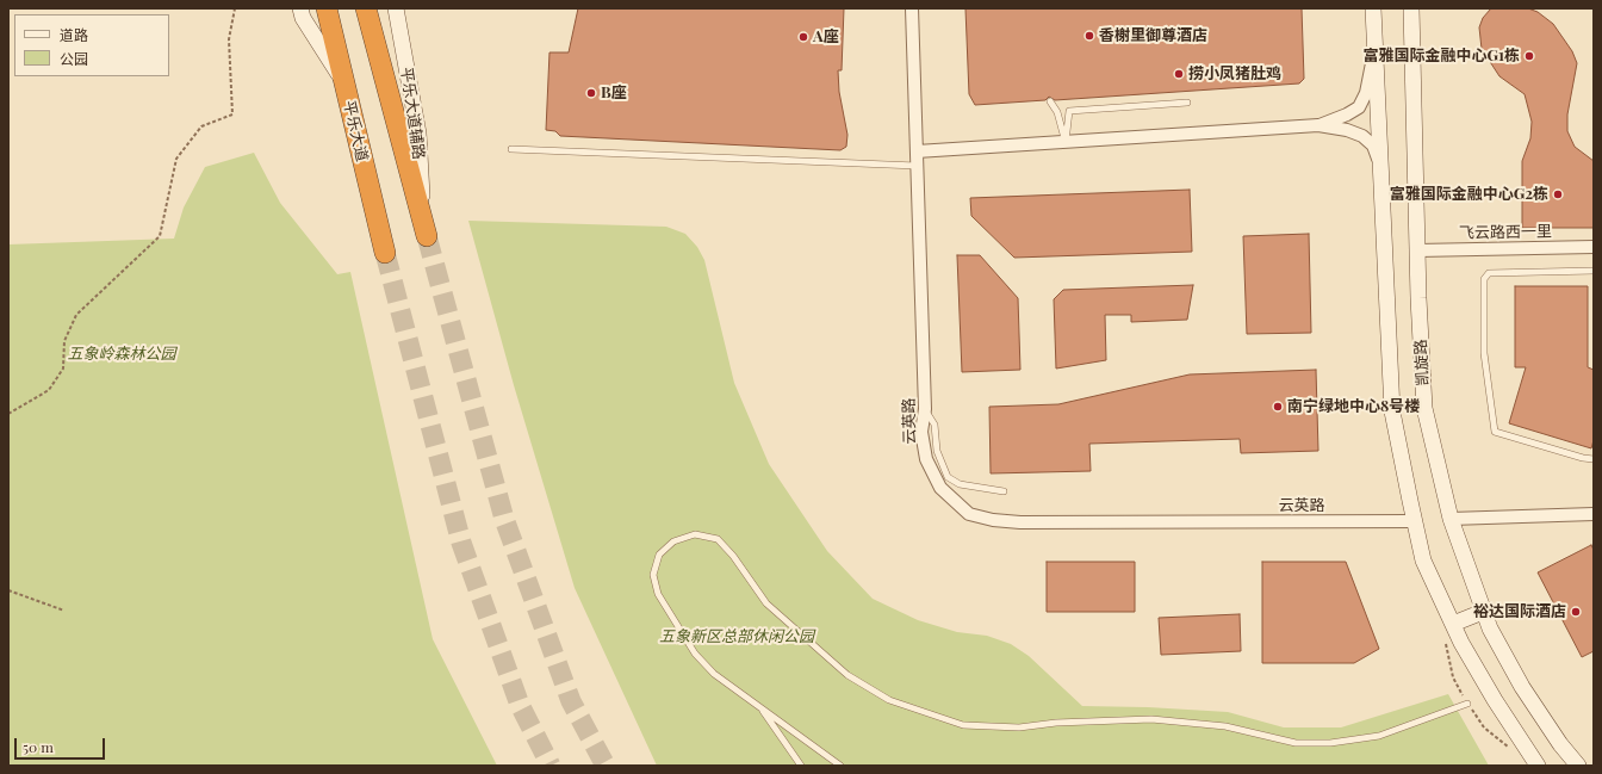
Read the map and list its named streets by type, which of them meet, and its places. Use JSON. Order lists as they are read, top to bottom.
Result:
{
  "streets": {
    "highway": ["平乐大道"],
    "street": [
      "平乐大道辅路",
      "飞云路西一里",
      "凯旋路",
      "云英路"
    ]
  },
  "crossings": [
    ["飞云路西一里", "凯旋路"],
    ["凯旋路", "云英路"]
  ],
  "parks": ["五象岭森林公园", "五象新区总部休闲公园"],
  "places": [
    "香榭里御尊酒店",
    "A座",
    "富雅国际金融中心G1栋",
    "捞小凤猪肚鸡",
    "B座",
    "富雅国际金融中心G2栋",
    "南宁绿地中心8号楼",
    "裕达国际酒店"
  ],
  "legend": ["道路", "公园"],
  "scale_bar": "50 m"
}
